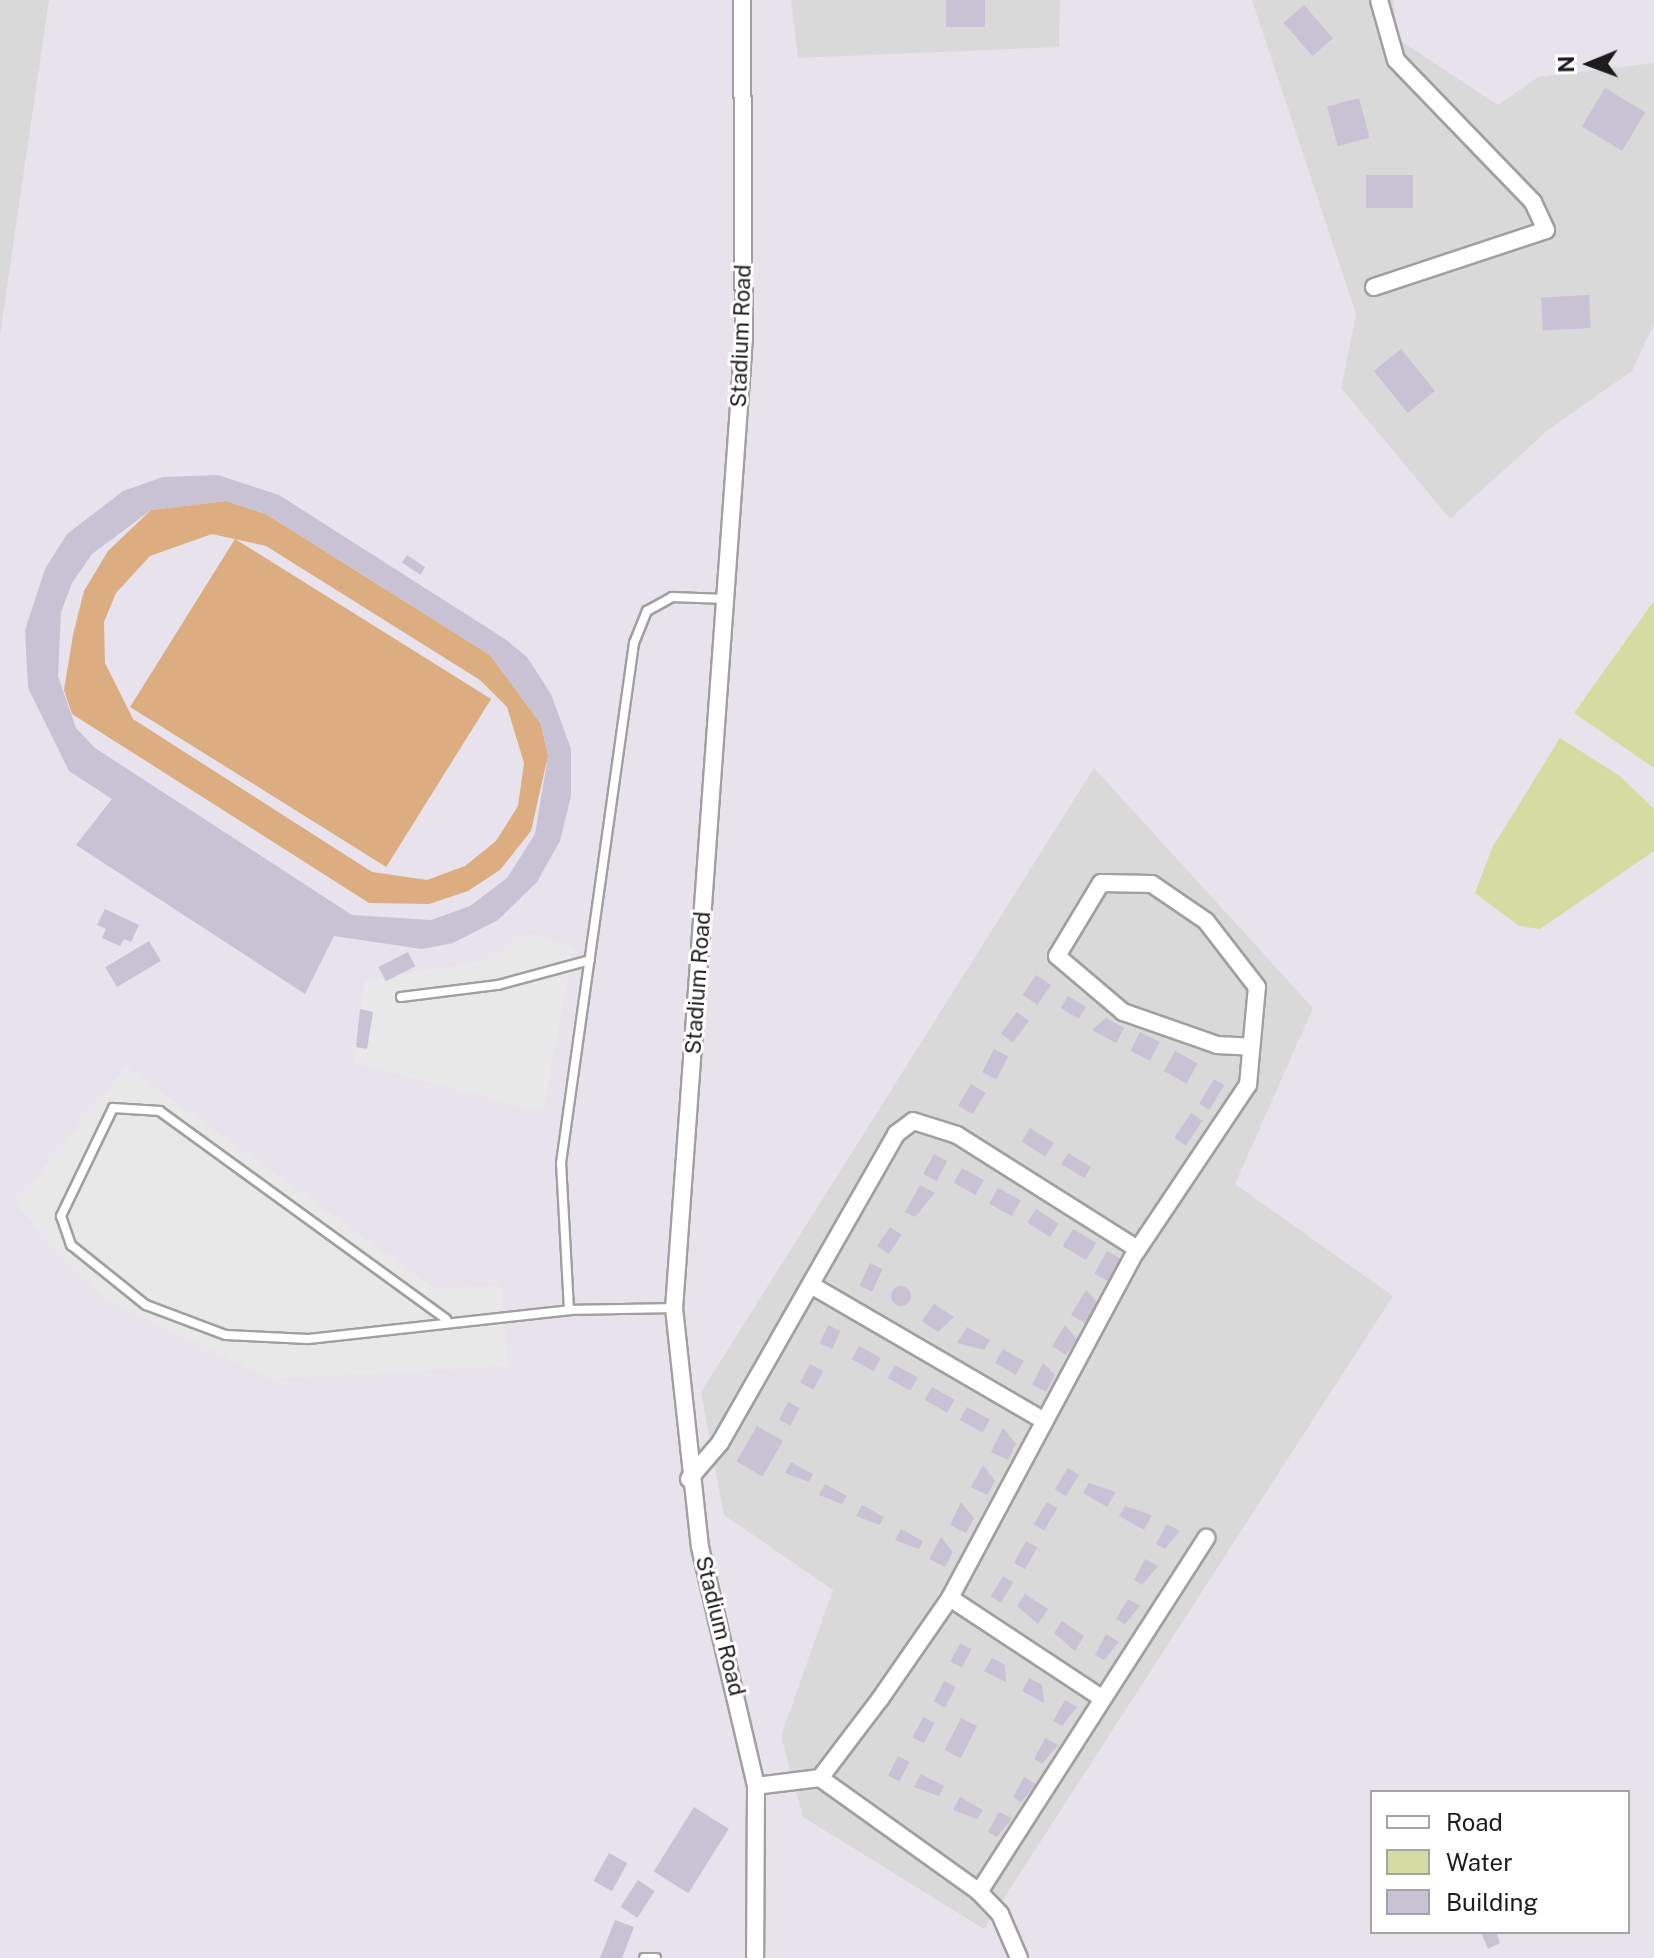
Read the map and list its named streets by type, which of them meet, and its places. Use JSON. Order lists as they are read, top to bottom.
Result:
{
  "streets": {
    "street": ["Stadium Road"]
  },
  "legend": ["Road", "Water", "Building"],
  "north": "left"
}
